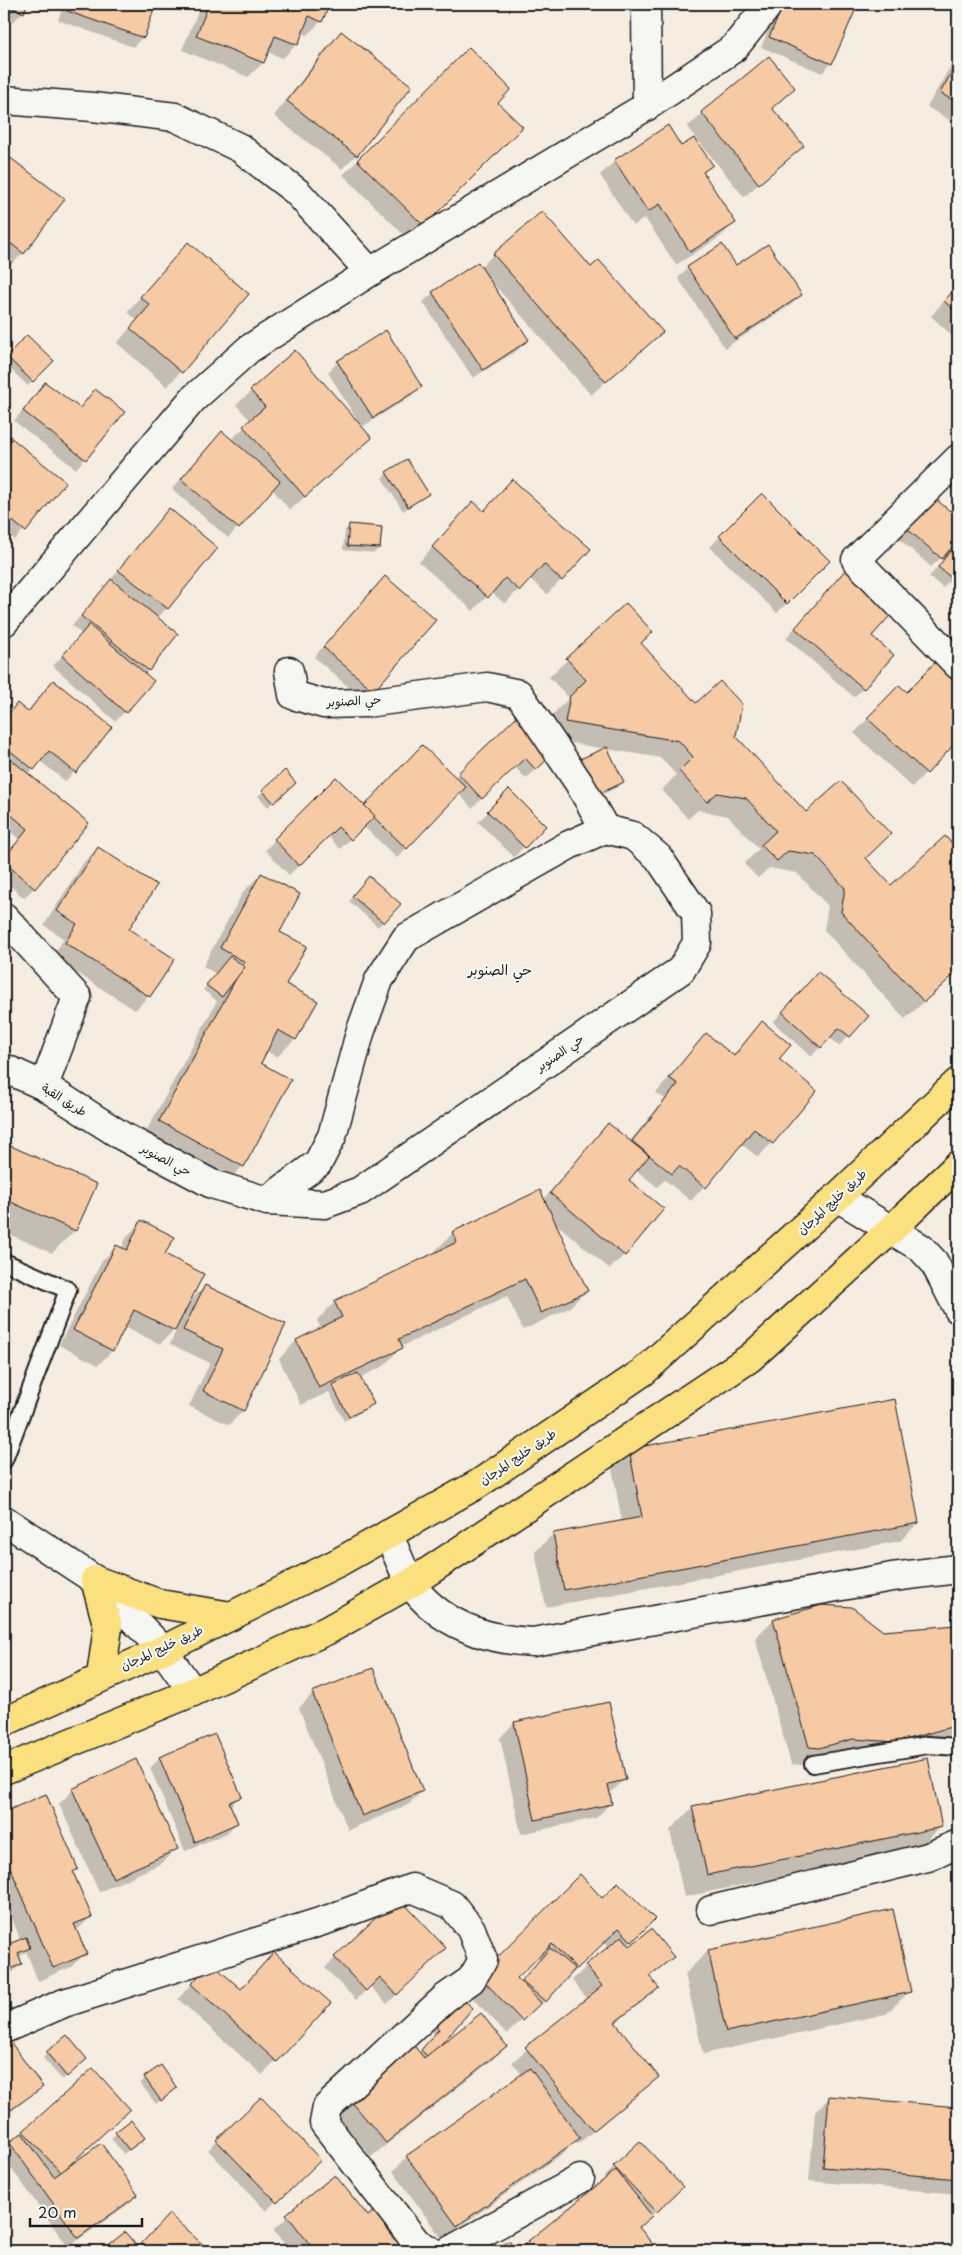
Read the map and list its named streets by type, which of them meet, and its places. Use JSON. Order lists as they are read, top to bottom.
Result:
{
  "streets": {
    "main road": ["طريق خليج المرجان"],
    "street": ["حي الصنوبر", "طريق القبة"]
  },
  "crossings": [
    ["حي الصنوبر", "طريق القبة"]
  ],
  "districts": ["حي الصنوبر"],
  "scale_bar": "20 m"
}
